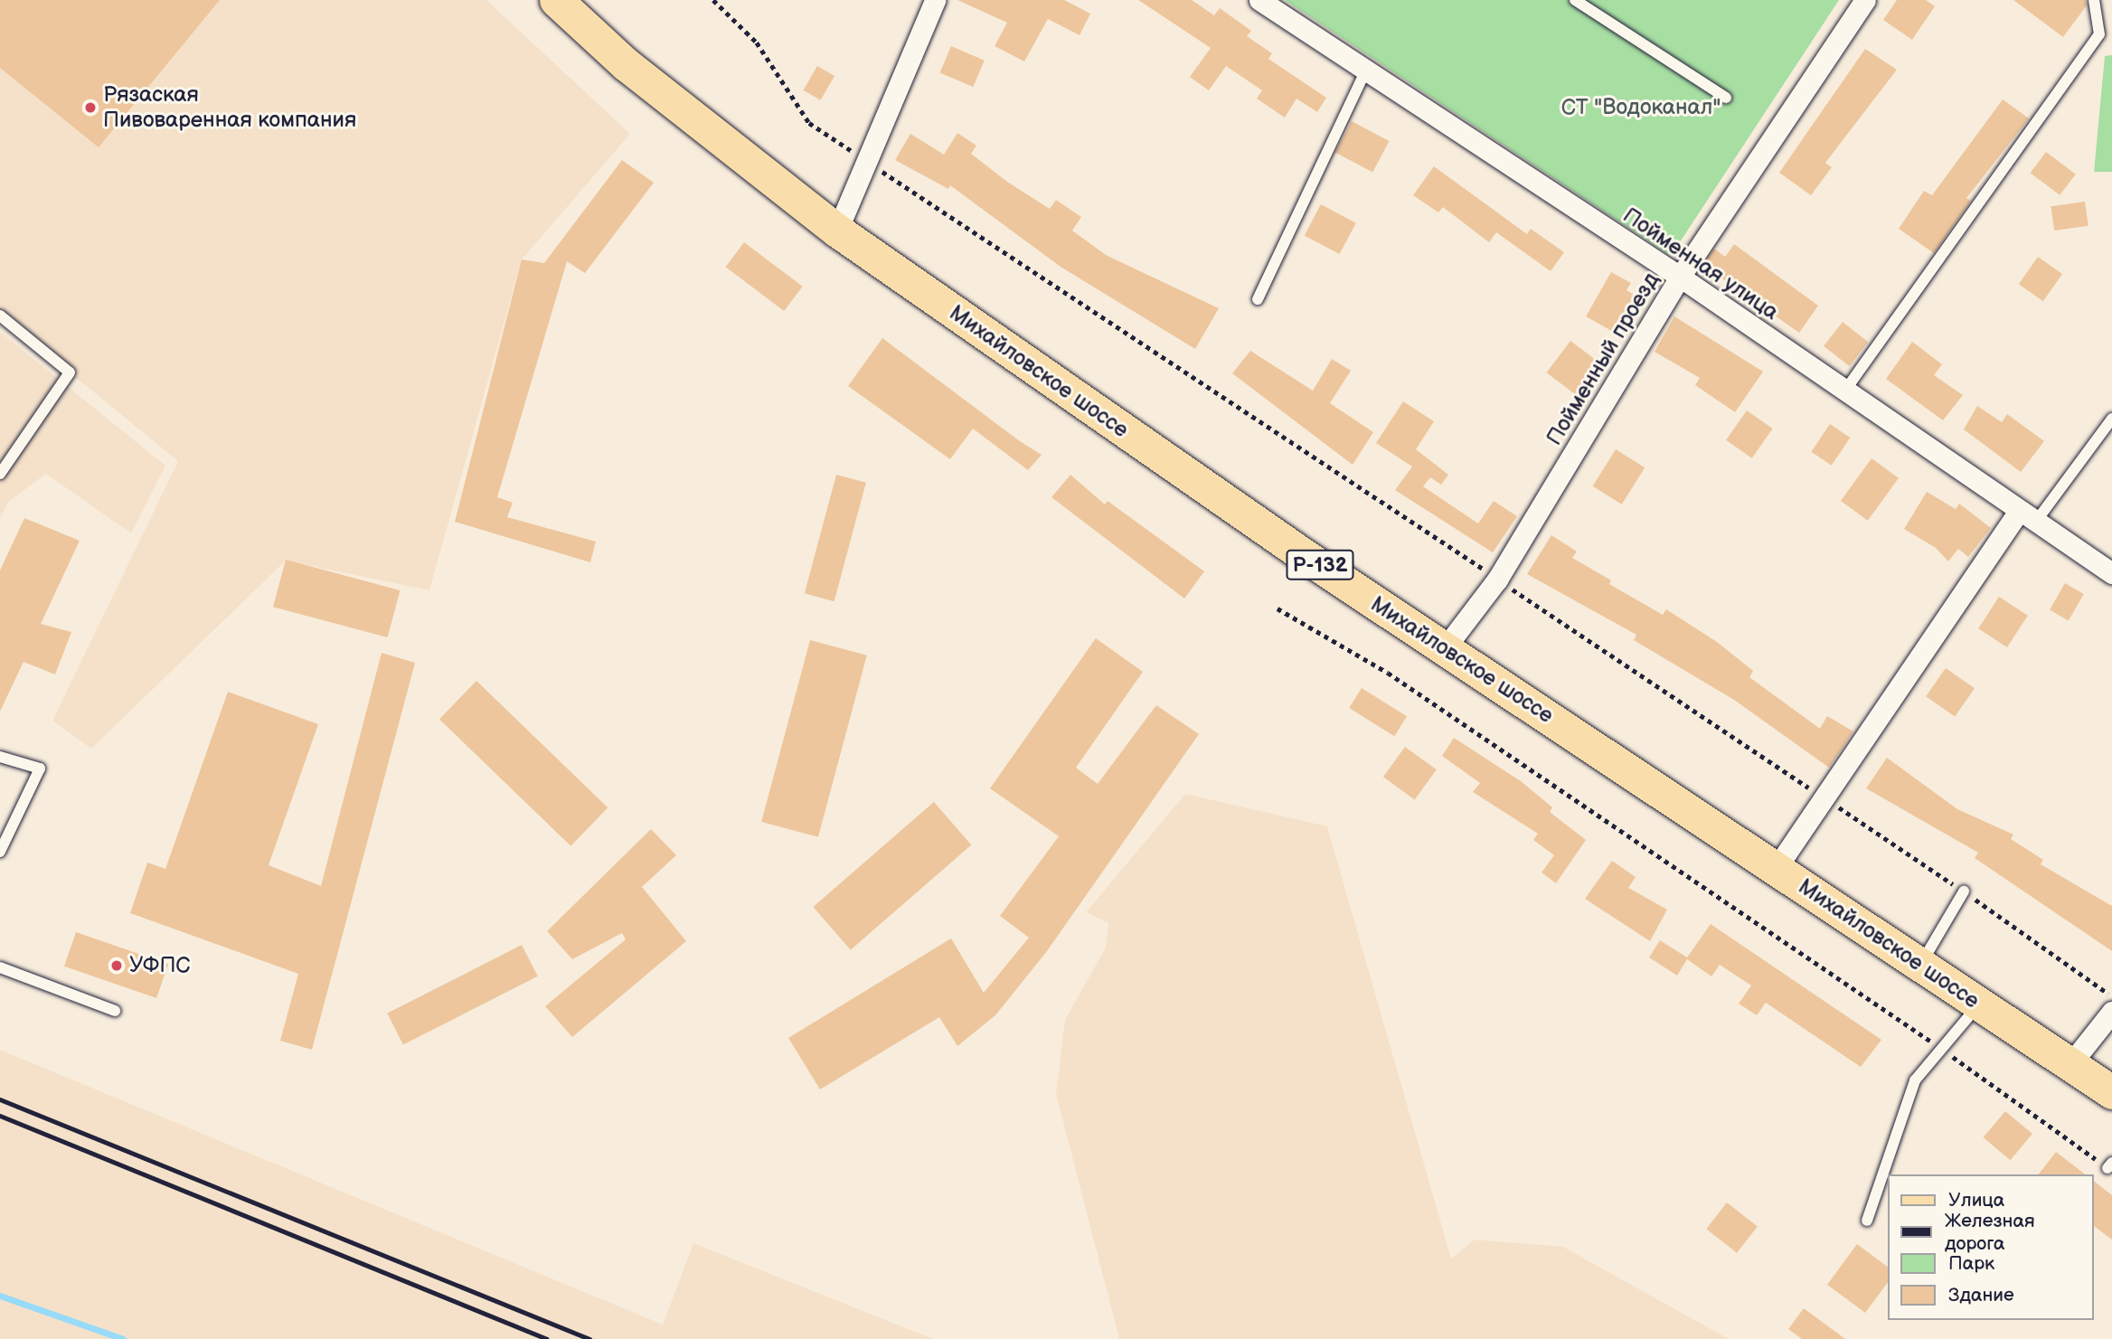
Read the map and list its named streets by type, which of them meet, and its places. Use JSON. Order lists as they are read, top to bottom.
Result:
{
  "streets": {
    "main road": ["Михайловское шоссе", "Р-132"],
    "street": ["Пойменная улица", "Пойменный проезд"]
  },
  "crossings": [
    ["Пойменная улица", "Пойменный проезд"],
    ["Пойменный проезд", "Михайловское шоссе"]
  ],
  "parks": ["СТ \"Водоканал\""],
  "places": ["Рязаская Пивоваренная компания", "УФПС"],
  "legend": [
    "Улица",
    "Железная дорога",
    "Парк",
    "Здание"
  ]
}
